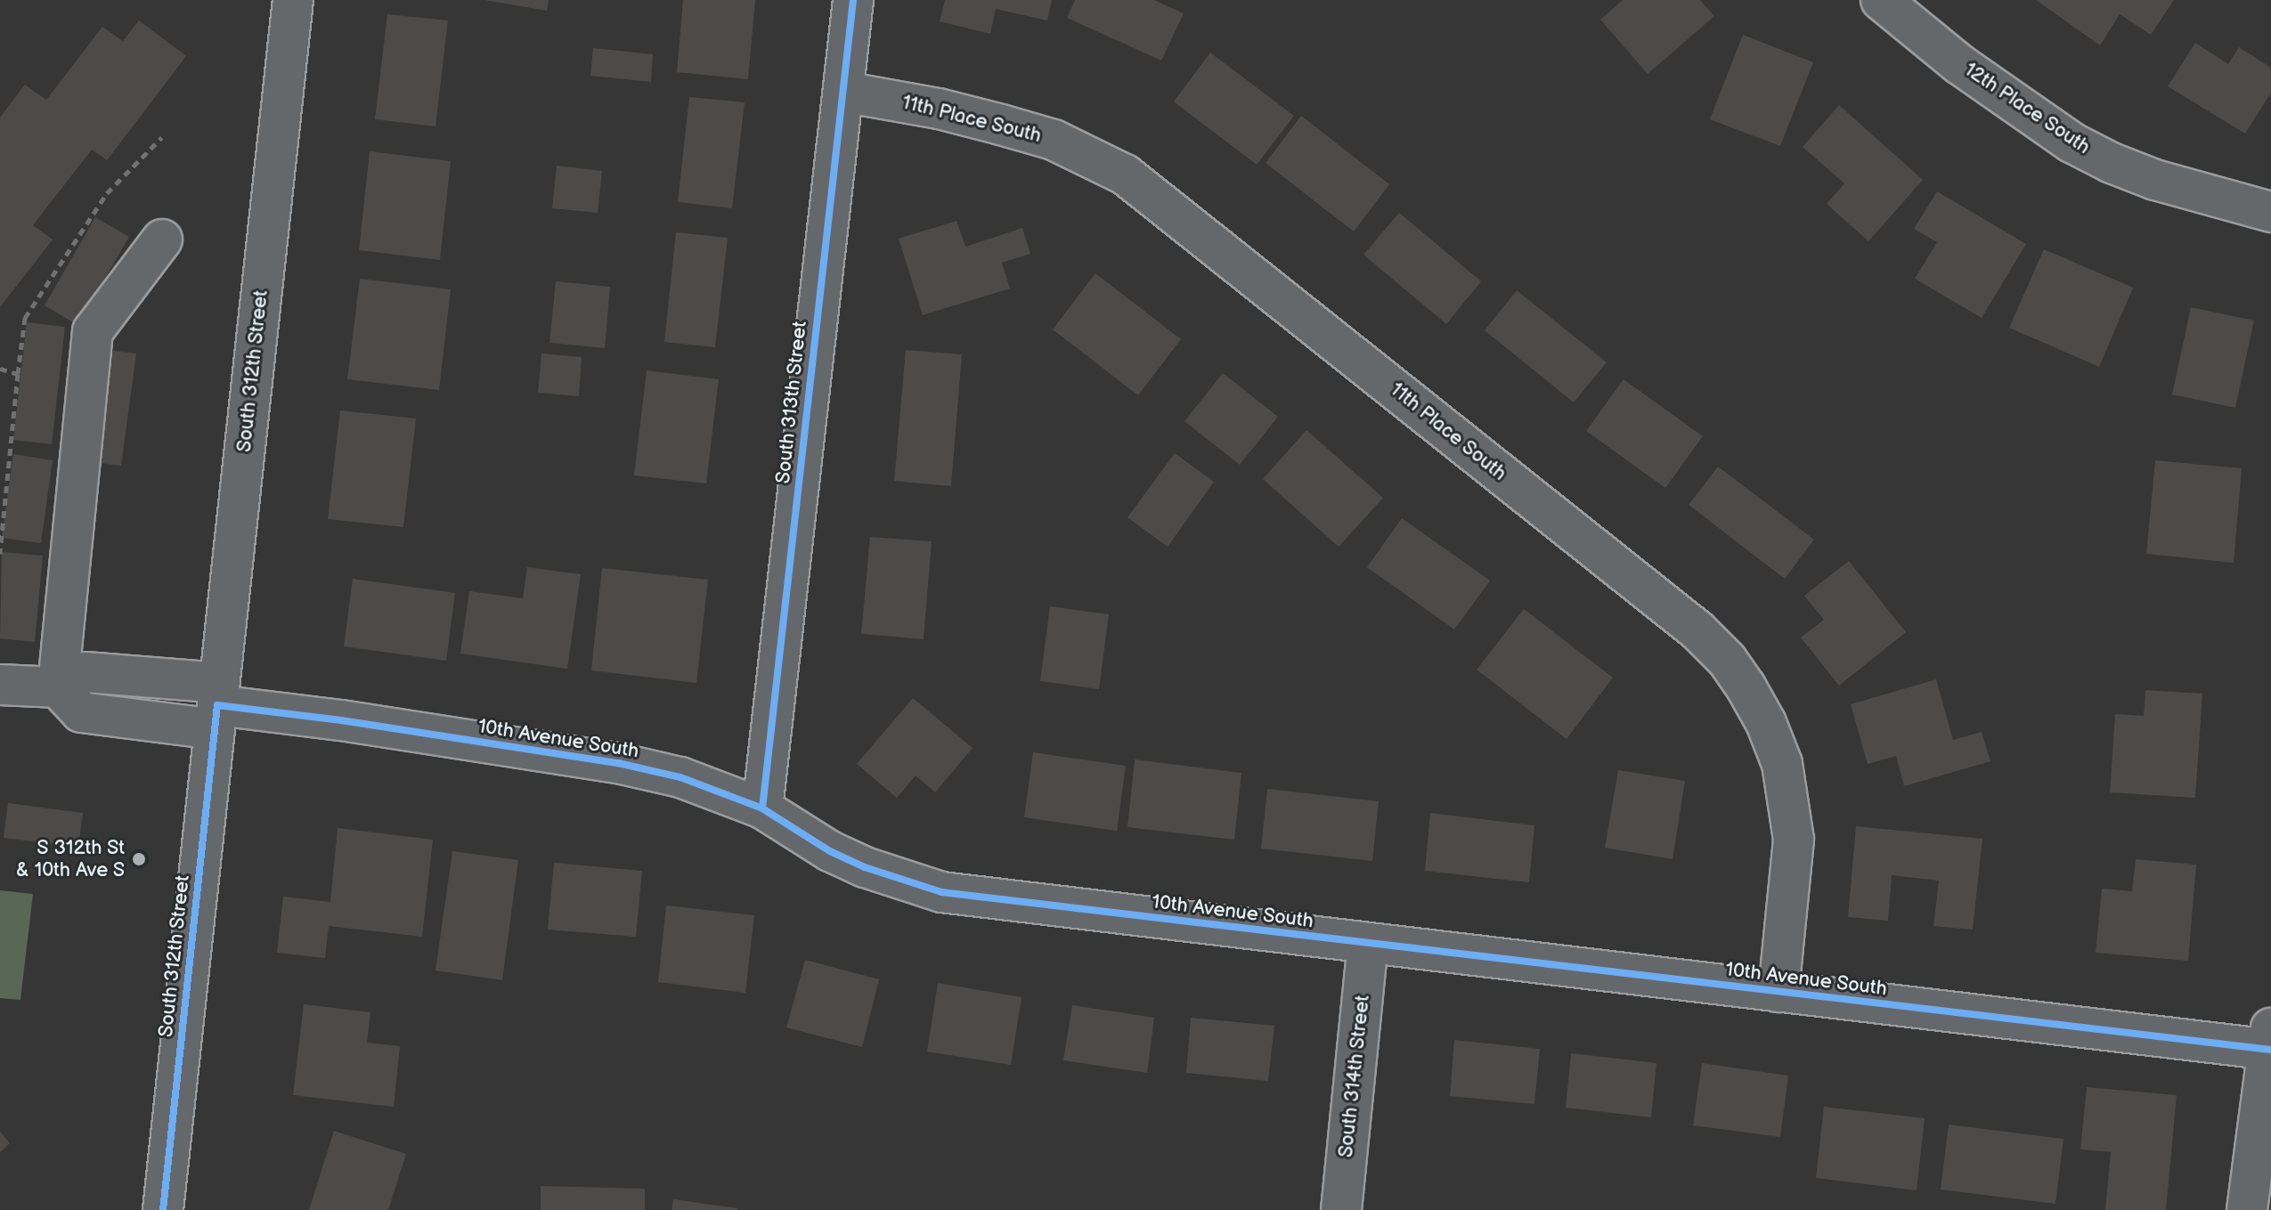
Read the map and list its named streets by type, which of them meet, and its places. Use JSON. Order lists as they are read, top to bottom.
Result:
{
  "streets": {
    "street": [
      "12th Place South",
      "11th Place South",
      "South 312th Street",
      "South 313th Street",
      "10th Avenue South",
      "South 314th Street"
    ]
  },
  "crossings": [
    ["11th Place South", "South 313th Street"],
    ["11th Place South", "10th Avenue South"],
    ["South 312th Street", "10th Avenue South"],
    ["South 313th Street", "10th Avenue South"],
    ["10th Avenue South", "South 314th Street"]
  ],
  "places": ["S 312th St & 10th Ave S"]
}
